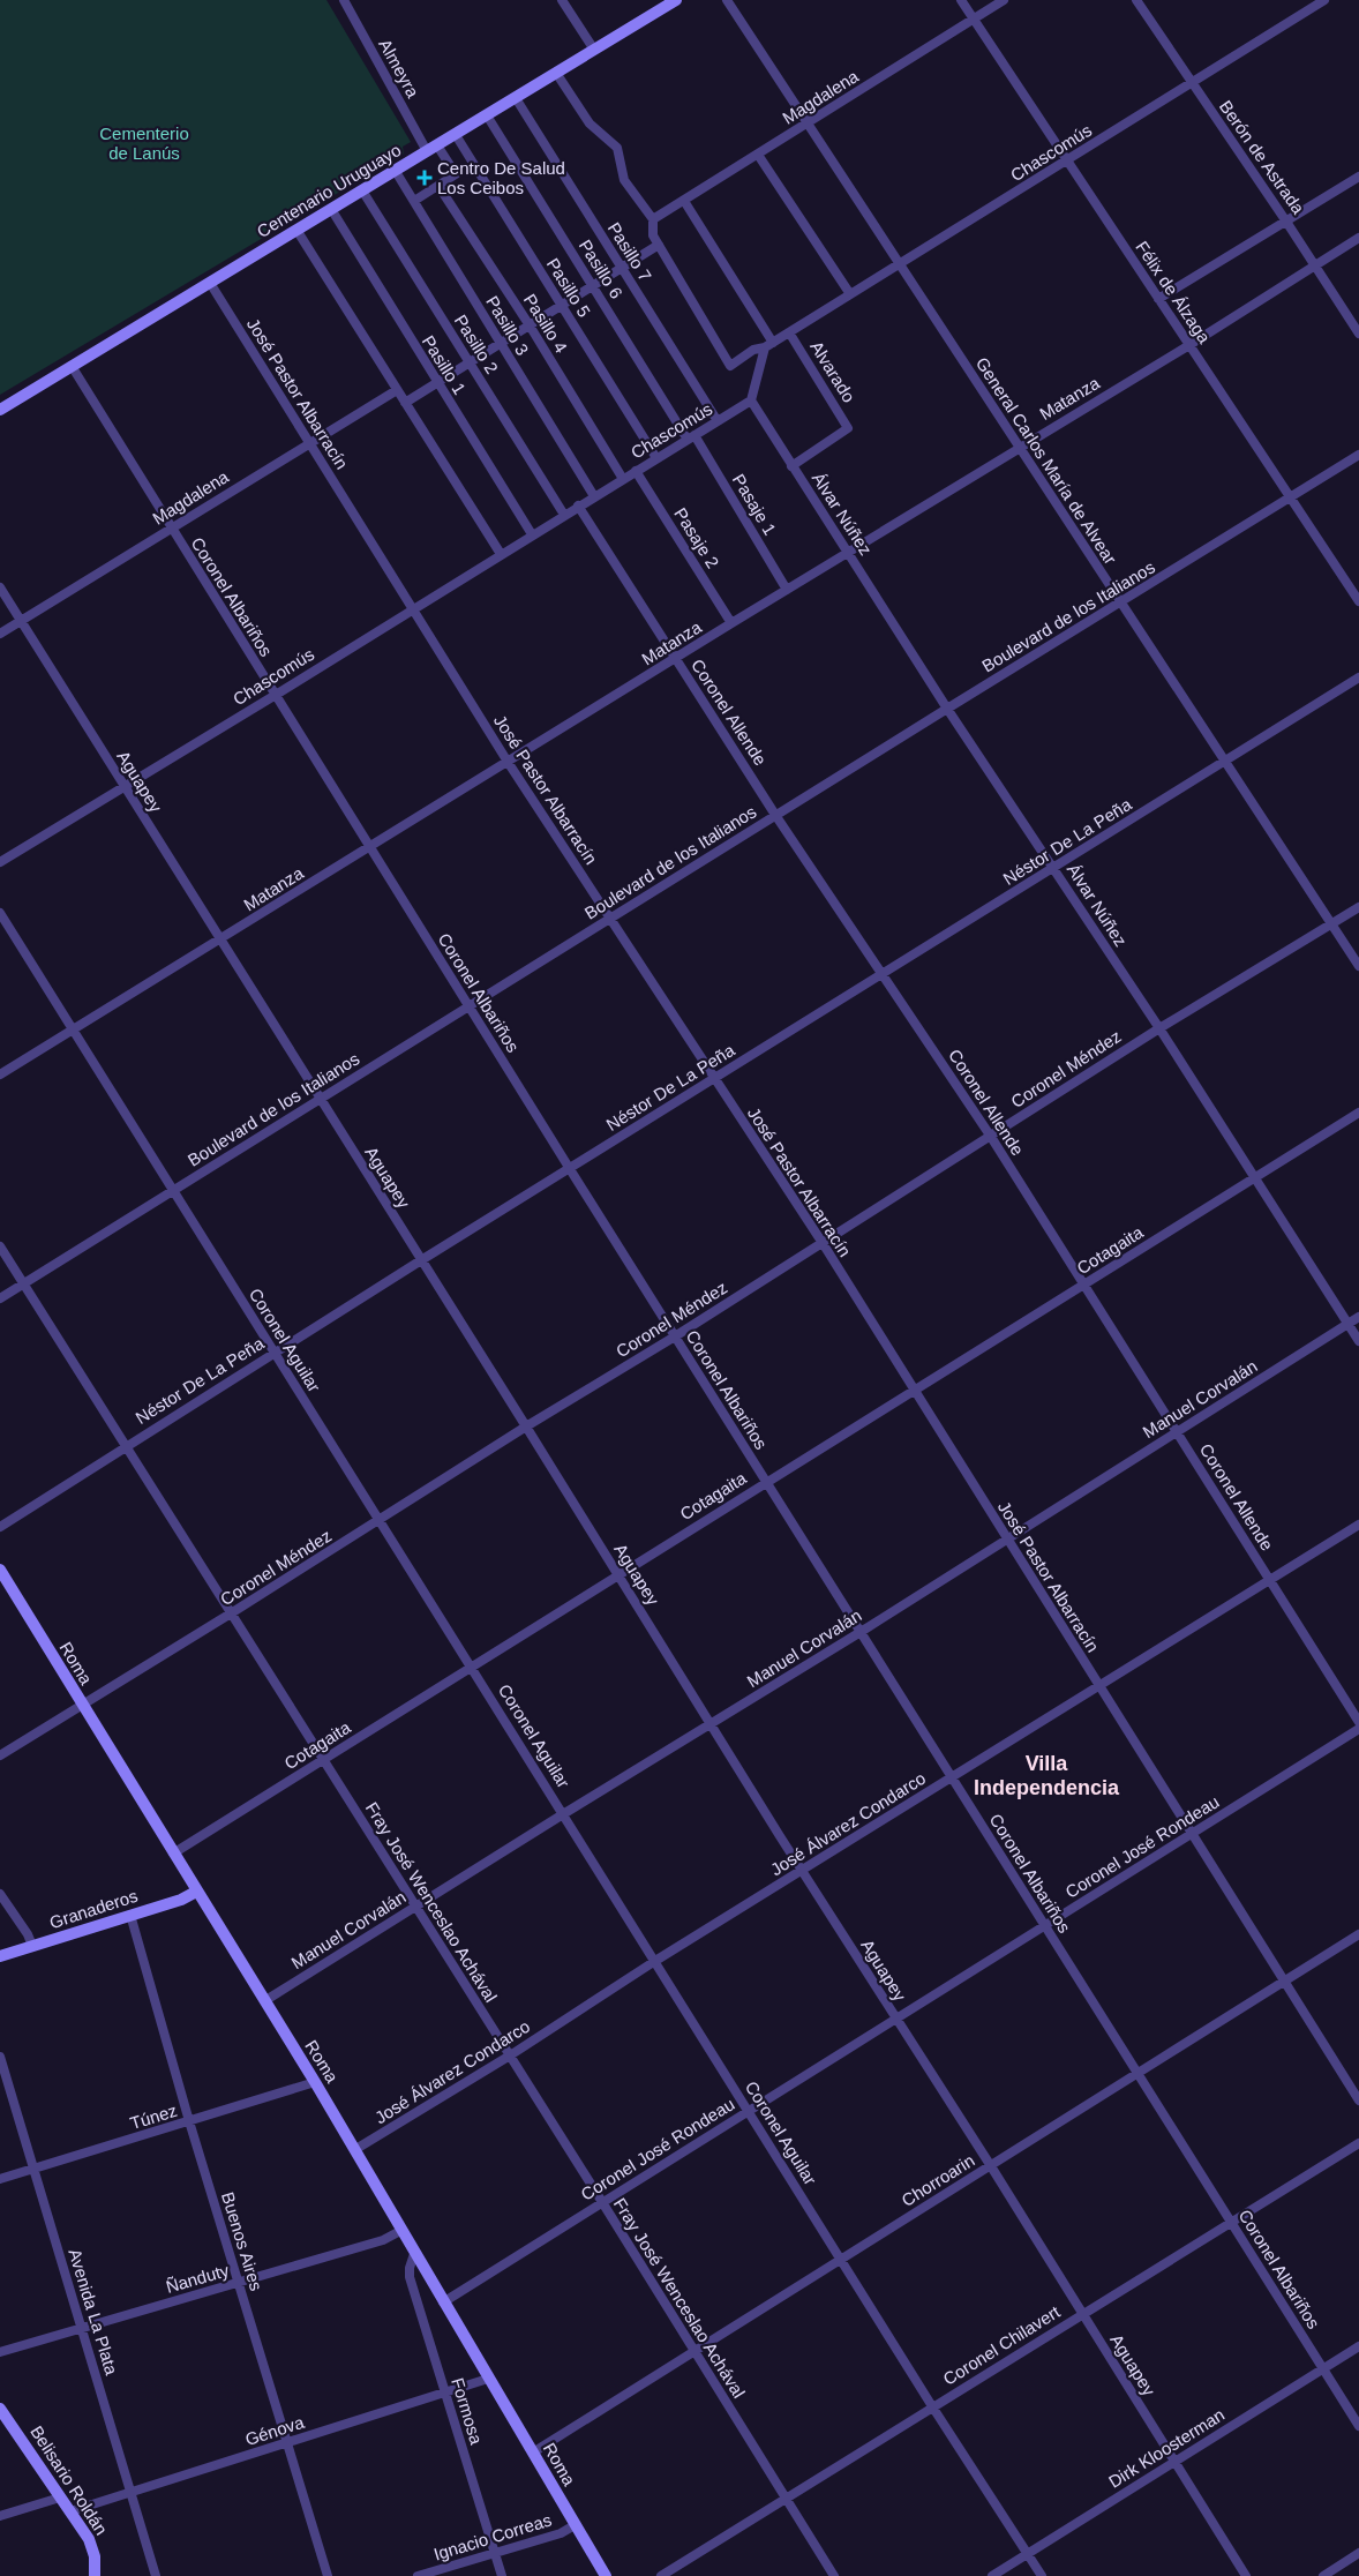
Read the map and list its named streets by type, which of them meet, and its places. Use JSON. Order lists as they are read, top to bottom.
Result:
{
  "streets": {
    "street": [
      "Almeyra",
      "Magdalena",
      "Chascomús",
      "Berón de Astrada",
      "Centenario Uruguayo",
      "Pasillo 7",
      "Pasillo 6",
      "Pasillo 5",
      "Félix de Álzaga",
      "Pasillo 4",
      "Pasillo 3",
      "Pasillo 2",
      "Pasillo 1",
      "Alvarado",
      "José Pastor Albarracín",
      "Matanza",
      "General Carlos María de Alvear",
      "Pasaje 1",
      "Álvar Núñez",
      "Pasaje 2",
      "Coronel Albariños",
      "Boulevard de los Italianos",
      "Coronel Allende",
      "Aguapey",
      "Néstor De La Peña",
      "Coronel Méndez",
      "Cotagaita",
      "Coronel Aguilar",
      "Manuel Corvalán",
      "Roma",
      "José Álvarez Condarco",
      "Coronel José Rondeau",
      "Fray José Wenceslao Achával",
      "Granaderos",
      "Túnez",
      "Chorroarin",
      "Buenos Aires",
      "Ñanduty",
      "Avenida La Plata",
      "Coronel Chilavert",
      "Formosa",
      "Génova",
      "Dirk Kloosterman",
      "Belisario Roldán",
      "Ignacio Correas"
    ]
  },
  "crossings": [
    ["Almeyra", "Centenario Uruguayo"],
    ["Almeyra", "Pasillo 4"],
    ["Magdalena", "Félix de Álzaga"],
    ["Magdalena", "José Pastor Albarracín"],
    ["Magdalena", "General Carlos María de Alvear"],
    ["Magdalena", "Coronel Albariños"],
    ["Magdalena", "Aguapey"],
    ["Chascomús", "Berón de Astrada"],
    ["Chascomús", "Pasillo 7"],
    ["Chascomús", "Pasillo 6"],
    ["Chascomús", "Pasillo 5"],
    ["Chascomús", "Félix de Álzaga"],
    ["Chascomús", "Pasillo 4"],
    ["Chascomús", "Pasillo 3"],
    ["Chascomús", "Pasillo 2"],
    ["Chascomús", "Pasillo 1"],
    ["Chascomús", "Alvarado"],
    ["Chascomús", "José Pastor Albarracín"],
    ["Chascomús", "General Carlos María de Alvear"],
    ["Chascomús", "Pasaje 1"],
    ["Chascomús", "Álvar Núñez"],
    ["Chascomús", "Pasaje 2"],
    ["Chascomús", "Coronel Albariños"],
    ["Chascomús", "Coronel Allende"],
    ["Chascomús", "Aguapey"],
    ["Berón de Astrada", "Matanza"],
    ["Centenario Uruguayo", "Pasillo 7"],
    ["Centenario Uruguayo", "Pasillo 6"],
    ["Centenario Uruguayo", "Pasillo 5"],
    ["Centenario Uruguayo", "Pasillo 3"],
    ["Centenario Uruguayo", "Pasillo 2"],
    ["Centenario Uruguayo", "Pasillo 1"],
    ["Centenario Uruguayo", "José Pastor Albarracín"],
    ["Centenario Uruguayo", "Coronel Albariños"],
    ["Pasillo 6", "Pasaje 1"],
    ["Félix de Álzaga", "Matanza"],
    ["Félix de Álzaga", "Boulevard de los Italianos"],
    ["Alvarado", "Álvar Núñez"],
    ["José Pastor Albarracín", "Matanza"],
    ["José Pastor Albarracín", "Boulevard de los Italianos"],
    ["José Pastor Albarracín", "Néstor De La Peña"],
    ["José Pastor Albarracín", "Coronel Méndez"],
    ["José Pastor Albarracín", "Cotagaita"],
    ["José Pastor Albarracín", "Manuel Corvalán"],
    ["José Pastor Albarracín", "José Álvarez Condarco"],
    ["José Pastor Albarracín", "Coronel José Rondeau"],
    ["José Pastor Albarracín", "Chorroarin"],
    ["Matanza", "General Carlos María de Alvear"],
    ["Matanza", "Pasaje 1"],
    ["Matanza", "Álvar Núñez"],
    ["Matanza", "Pasaje 2"],
    ["Matanza", "Coronel Albariños"],
    ["Matanza", "Coronel Allende"],
    ["Matanza", "Aguapey"],
    ["Matanza", "Coronel Aguilar"],
    ["General Carlos María de Alvear", "Boulevard de los Italianos"],
    ["General Carlos María de Alvear", "Néstor De La Peña"],
    ["General Carlos María de Alvear", "Coronel Méndez"],
    ["Álvar Núñez", "Boulevard de los Italianos"],
    ["Álvar Núñez", "Néstor De La Peña"],
    ["Álvar Núñez", "Coronel Méndez"],
    ["Álvar Núñez", "Cotagaita"],
    ["Álvar Núñez", "Manuel Corvalán"],
    ["Coronel Albariños", "Boulevard de los Italianos"],
    ["Coronel Albariños", "Néstor De La Peña"],
    ["Coronel Albariños", "Coronel Méndez"],
    ["Coronel Albariños", "Cotagaita"],
    ["Coronel Albariños", "Manuel Corvalán"],
    ["Coronel Albariños", "José Álvarez Condarco"],
    ["Coronel Albariños", "Coronel José Rondeau"],
    ["Coronel Albariños", "Chorroarin"],
    ["Coronel Albariños", "Coronel Chilavert"],
    ["Coronel Albariños", "Dirk Kloosterman"],
    ["Boulevard de los Italianos", "Coronel Allende"],
    ["Boulevard de los Italianos", "Aguapey"],
    ["Boulevard de los Italianos", "Coronel Aguilar"],
    ["Boulevard de los Italianos", "Fray José Wenceslao Achával"],
    ["Coronel Allende", "Néstor De La Peña"],
    ["Coronel Allende", "Coronel Méndez"],
    ["Coronel Allende", "Cotagaita"],
    ["Coronel Allende", "Manuel Corvalán"],
    ["Coronel Allende", "José Álvarez Condarco"],
    ["Aguapey", "Néstor De La Peña"],
    ["Aguapey", "Coronel Méndez"],
    ["Aguapey", "Cotagaita"],
    ["Aguapey", "Manuel Corvalán"],
    ["Aguapey", "José Álvarez Condarco"],
    ["Aguapey", "Coronel José Rondeau"],
    ["Aguapey", "Chorroarin"],
    ["Aguapey", "Coronel Chilavert"],
    ["Aguapey", "Dirk Kloosterman"],
    ["Néstor De La Peña", "Coronel Aguilar"],
    ["Néstor De La Peña", "Fray José Wenceslao Achával"],
    ["Coronel Méndez", "Coronel Aguilar"],
    ["Coronel Méndez", "Roma"],
    ["Coronel Méndez", "Fray José Wenceslao Achával"],
    ["Cotagaita", "Coronel Aguilar"],
    ["Cotagaita", "Roma"],
    ["Cotagaita", "Fray José Wenceslao Achával"],
    ["Coronel Aguilar", "Manuel Corvalán"],
    ["Coronel Aguilar", "José Álvarez Condarco"],
    ["Coronel Aguilar", "Coronel José Rondeau"],
    ["Coronel Aguilar", "Chorroarin"],
    ["Coronel Aguilar", "Coronel Chilavert"],
    ["Coronel Aguilar", "Dirk Kloosterman"],
    ["Manuel Corvalán", "Roma"],
    ["Manuel Corvalán", "Fray José Wenceslao Achával"],
    ["Roma", "José Álvarez Condarco"],
    ["Roma", "Coronel José Rondeau"],
    ["Roma", "Granaderos"],
    ["Roma", "Túnez"],
    ["Roma", "Chorroarin"],
    ["Roma", "Ñanduty"],
    ["Roma", "Formosa"],
    ["Roma", "Génova"],
    ["Roma", "Ignacio Correas"],
    ["José Álvarez Condarco", "Fray José Wenceslao Achával"],
    ["Coronel José Rondeau", "Fray José Wenceslao Achával"],
    ["Fray José Wenceslao Achával", "Chorroarin"],
    ["Fray José Wenceslao Achával", "Coronel Chilavert"],
    ["Granaderos", "Buenos Aires"],
    ["Túnez", "Buenos Aires"],
    ["Túnez", "Avenida La Plata"],
    ["Buenos Aires", "Ñanduty"],
    ["Buenos Aires", "Génova"],
    ["Ñanduty", "Avenida La Plata"],
    ["Avenida La Plata", "Génova"],
    ["Formosa", "Génova"],
    ["Formosa", "Ignacio Correas"],
    ["Génova", "Belisario Roldán"]
  ],
  "districts": ["Villa Independencia"],
  "parks": ["Cementerio de Lanús"],
  "places": {
    "health": ["Centro De Salud Los Ceibos"]
  }
}
